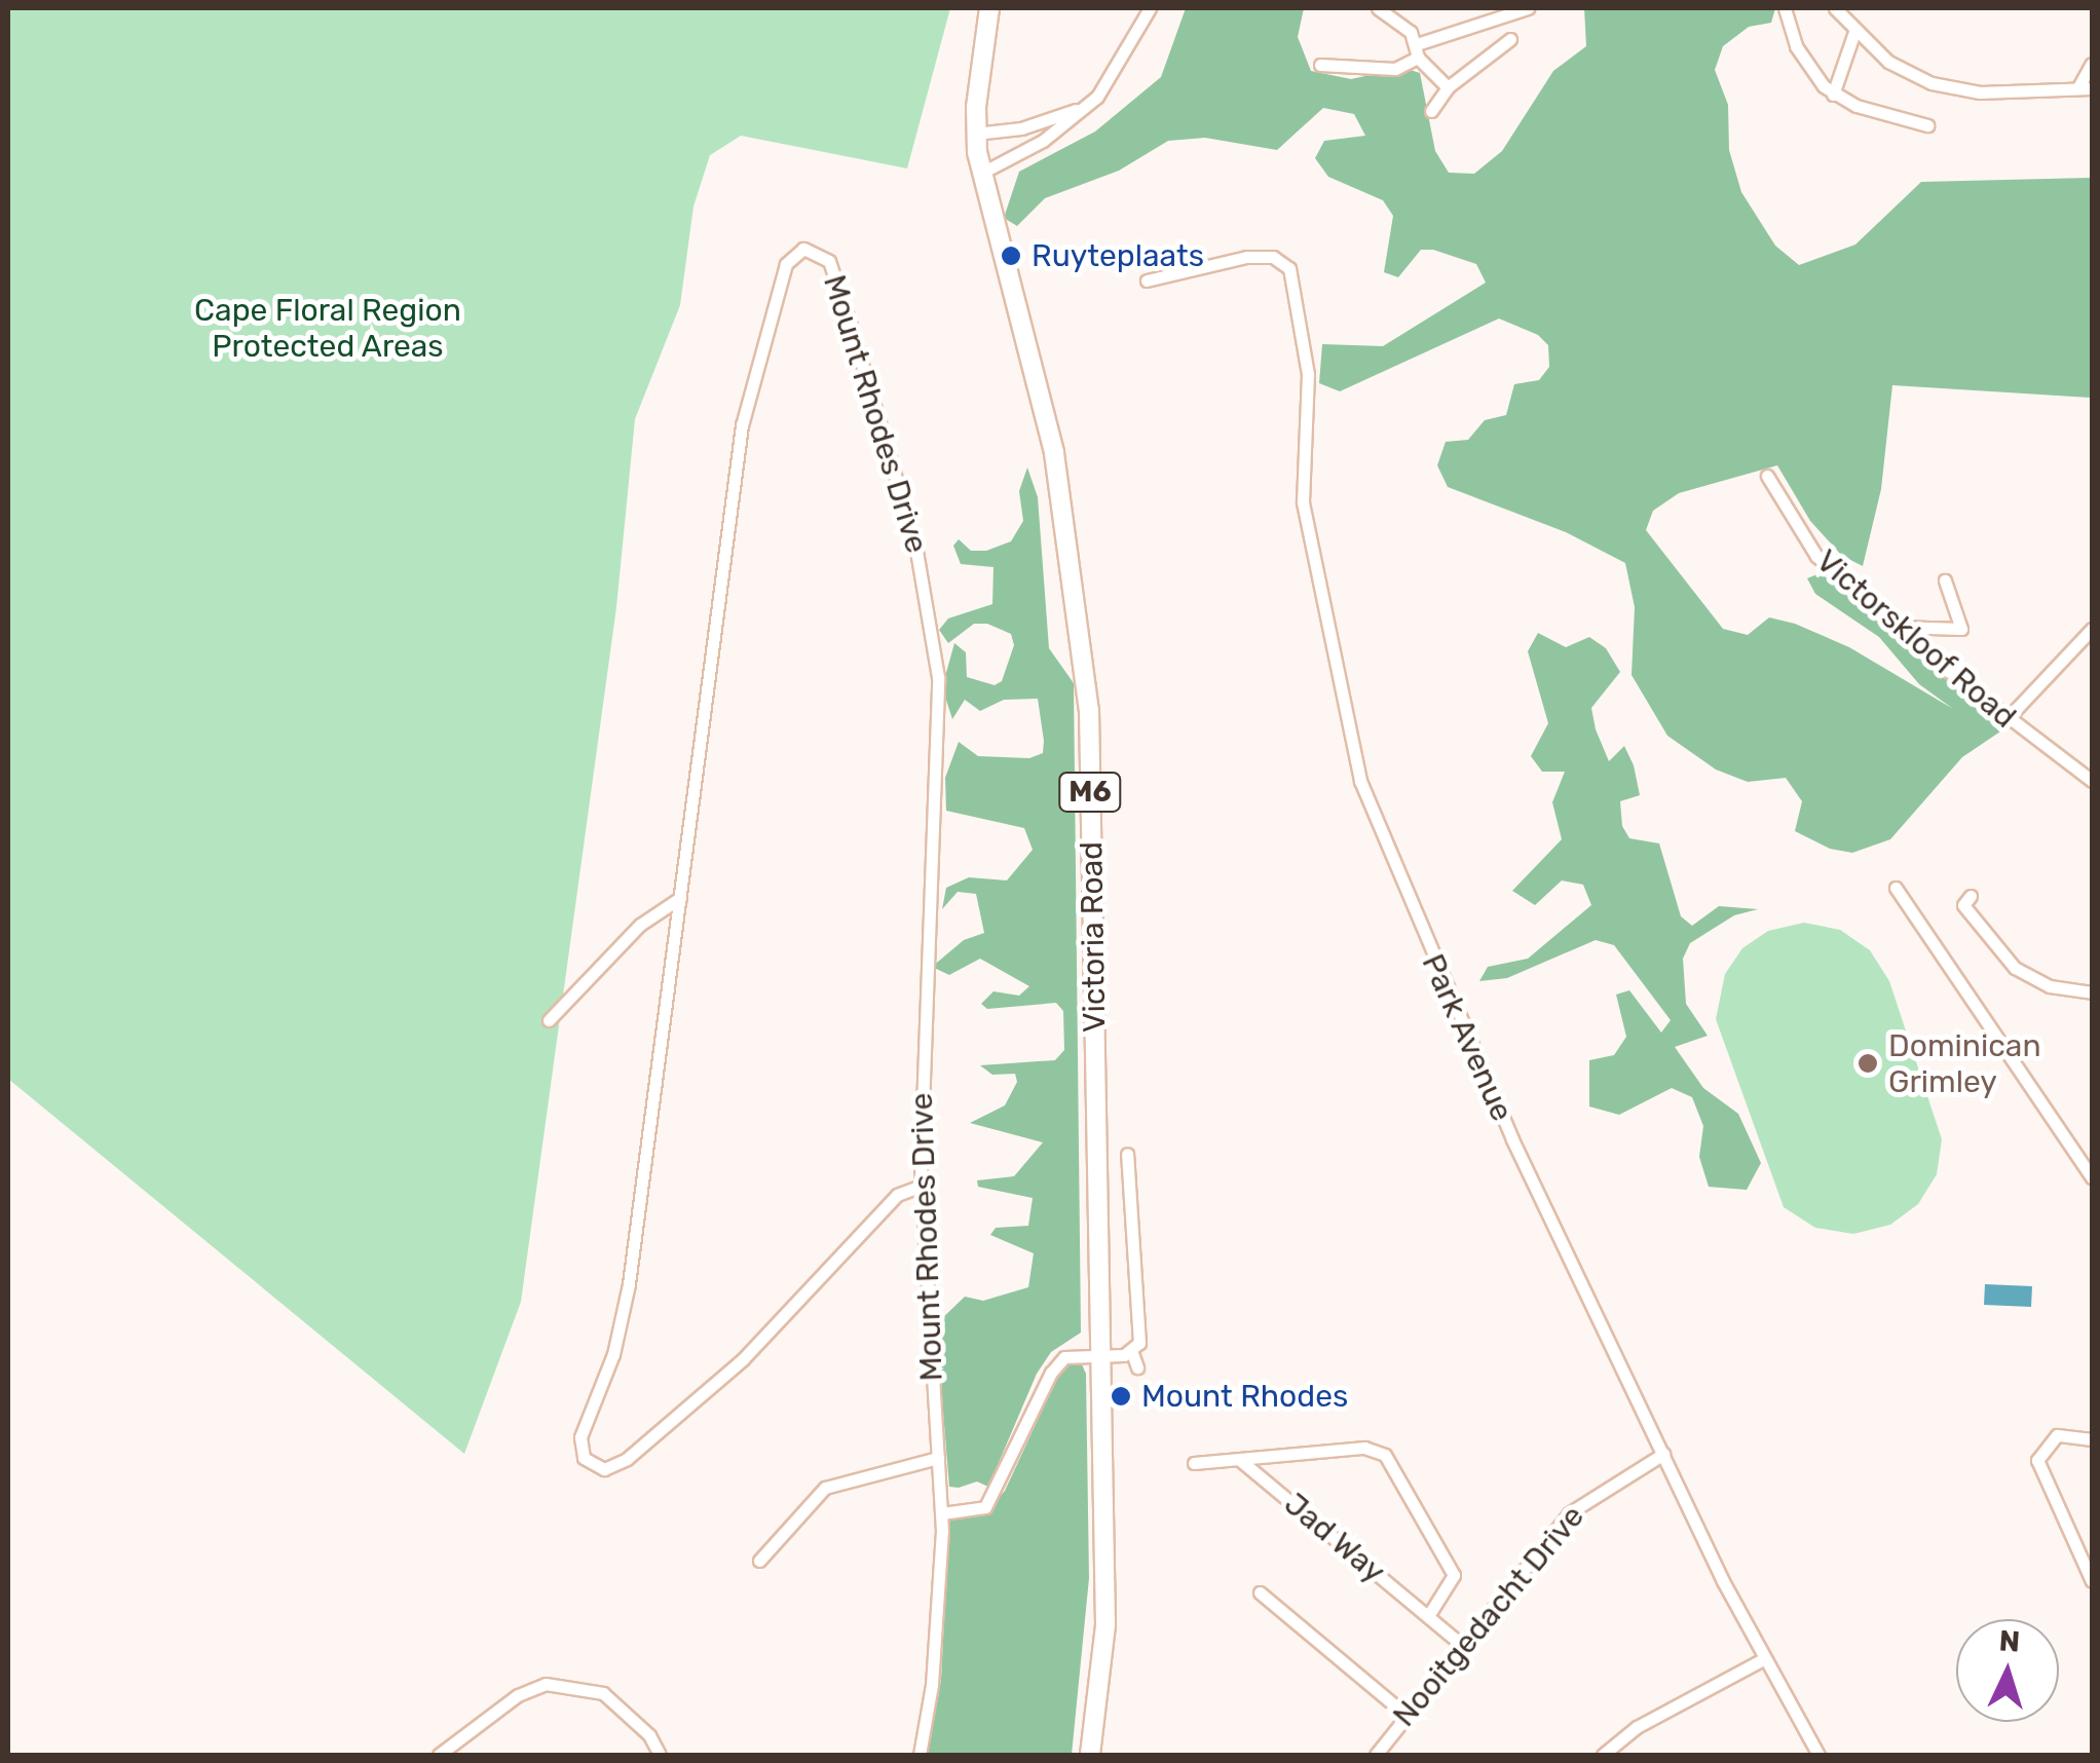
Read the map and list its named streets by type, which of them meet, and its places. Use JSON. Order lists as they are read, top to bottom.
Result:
{
  "streets": {
    "main road": ["M6", "Victoria Road"],
    "street": [
      "Mount Rhodes Drive",
      "Victorskloof Road",
      "Park Avenue",
      "Jad Way",
      "Nooitgedacht Drive"
    ]
  },
  "crossings": [
    ["Park Avenue", "Nooitgedacht Drive"],
    ["Jad Way", "Nooitgedacht Drive"]
  ],
  "parks": ["Cape Floral Region Protected Areas"],
  "places": ["Ruyteplaats", "Dominican Grimley", "Mount Rhodes"],
  "north": "top"
}
